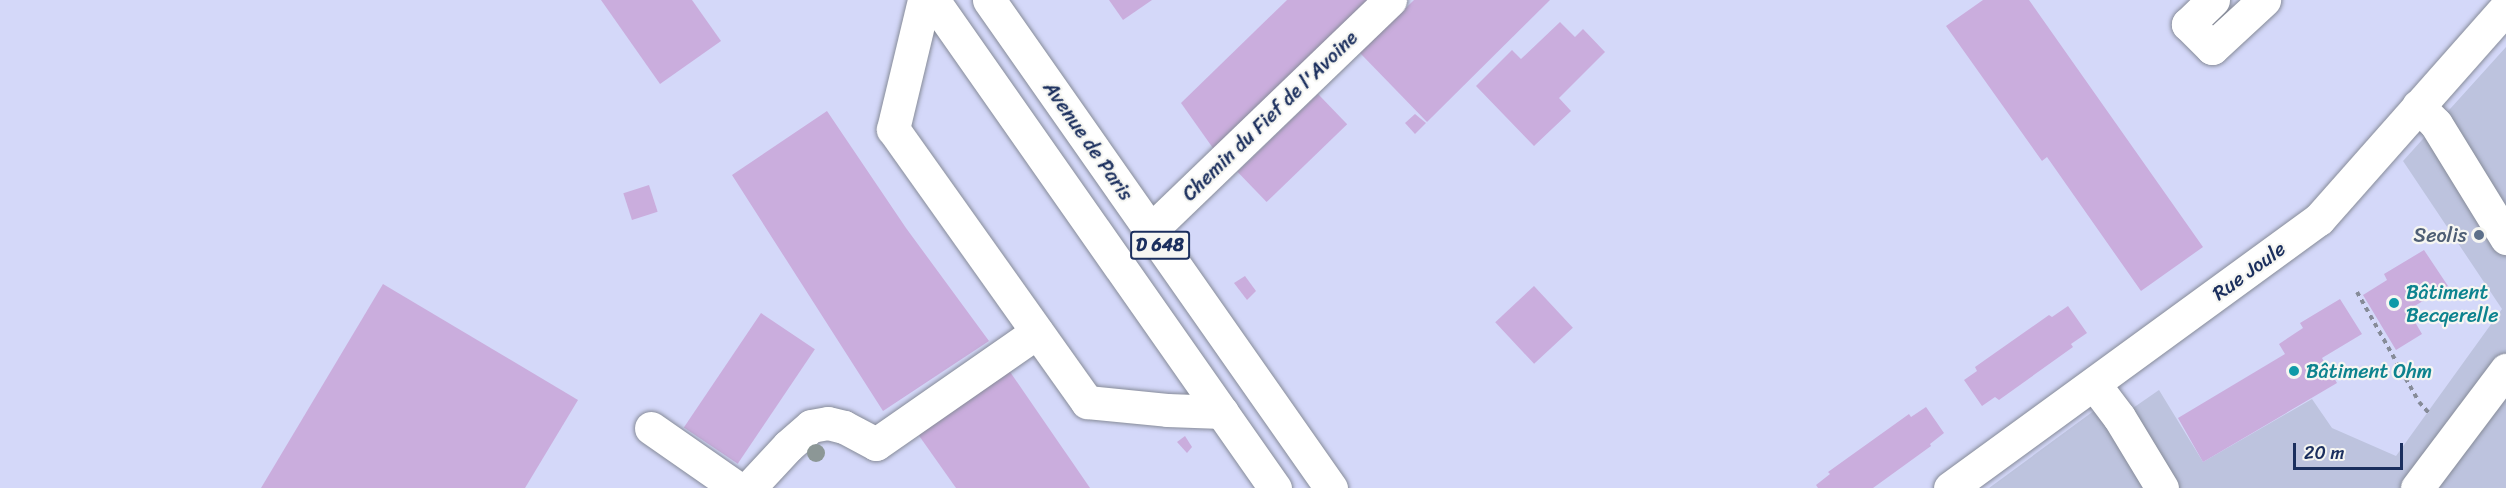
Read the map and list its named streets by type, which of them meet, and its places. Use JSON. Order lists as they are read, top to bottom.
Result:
{
  "streets": {
    "main road": [
      "Chemin du Fief de l'Avoine",
      "Avenue de Paris",
      "D 648",
      "Rue Joule"
    ]
  },
  "crossings": [
    ["Chemin du Fief de l'Avoine", "Avenue de Paris"]
  ],
  "places": ["Seolis", "Bâtiment Becqerelle", "Bâtiment Ohm"],
  "scale_bar": "20 m"
}
